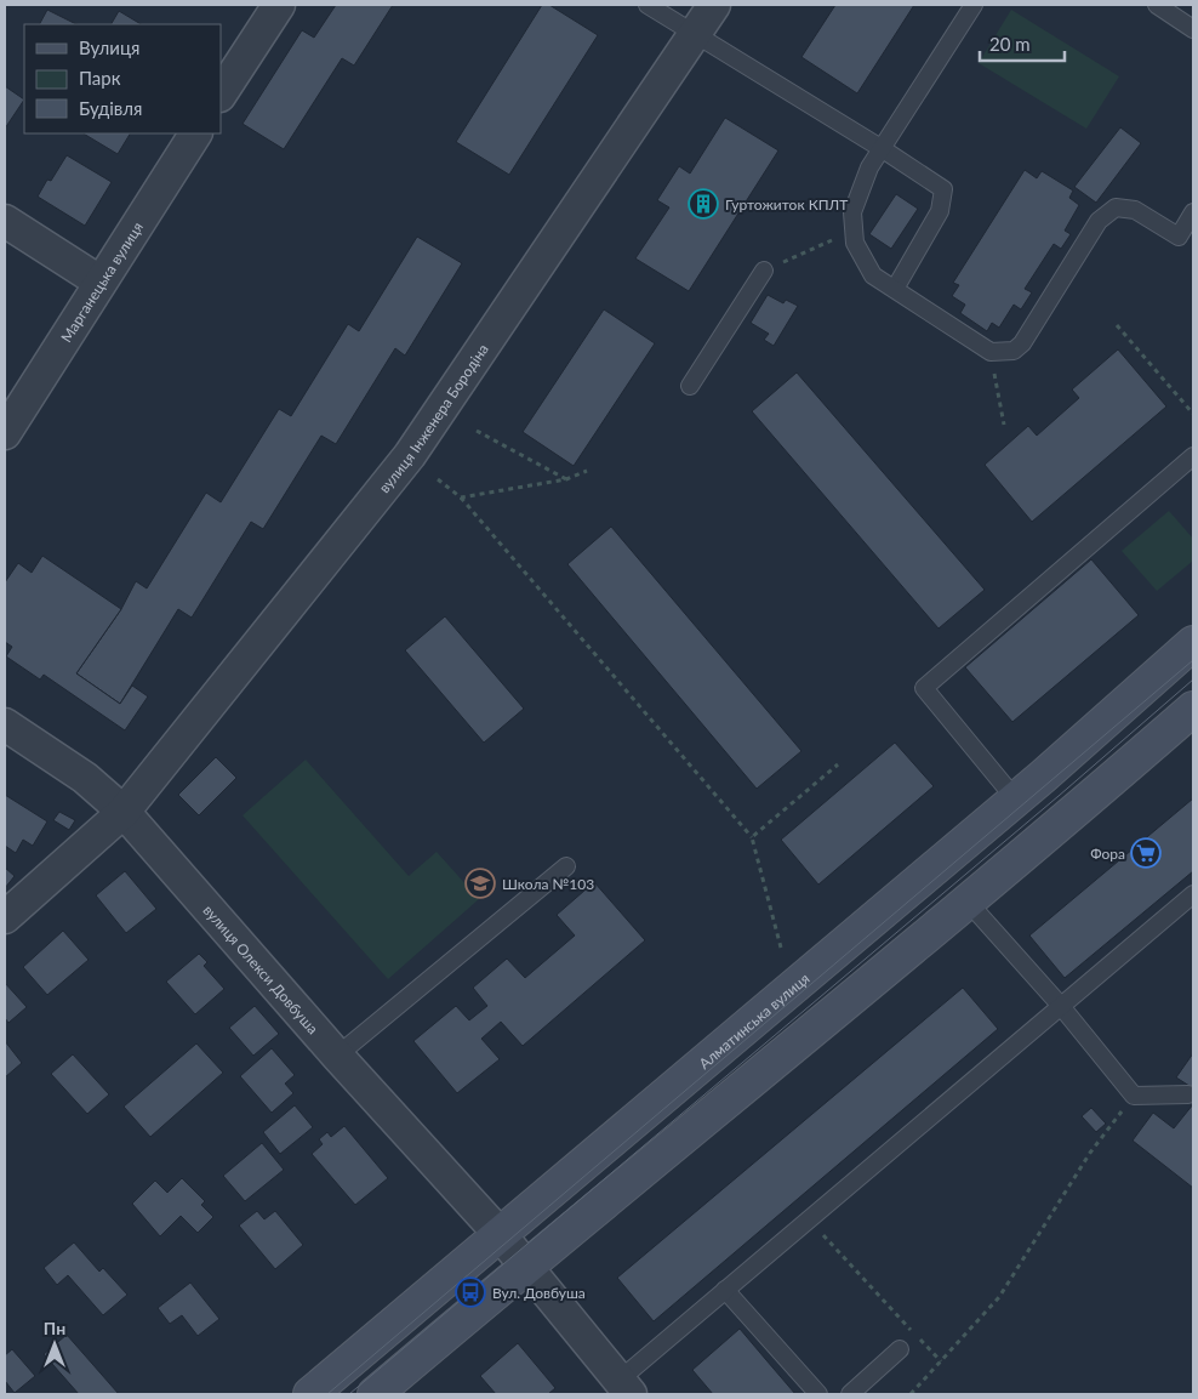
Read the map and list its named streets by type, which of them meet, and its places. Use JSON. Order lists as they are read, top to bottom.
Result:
{
  "streets": {
    "street": [
      "Марганецька вулиця",
      "вулиця Інженера Бородіна",
      "вулиця Олекси Довбуша",
      "Алматинська вулиця"
    ]
  },
  "crossings": [
    ["вулиця Інженера Бородіна", "вулиця Олекси Довбуша"],
    ["вулиця Олекси Довбуша", "Алматинська вулиця"]
  ],
  "places": {
    "building": ["Гуртожиток КПЛТ"],
    "supermarket": ["Фора"],
    "school or university": ["Школа №103"],
    "bus stop": ["Вул. Довбуша"]
  },
  "legend": ["Вулиця", "Парк", "Будівля"],
  "scale_bar": "20 m",
  "north": "top"
}
